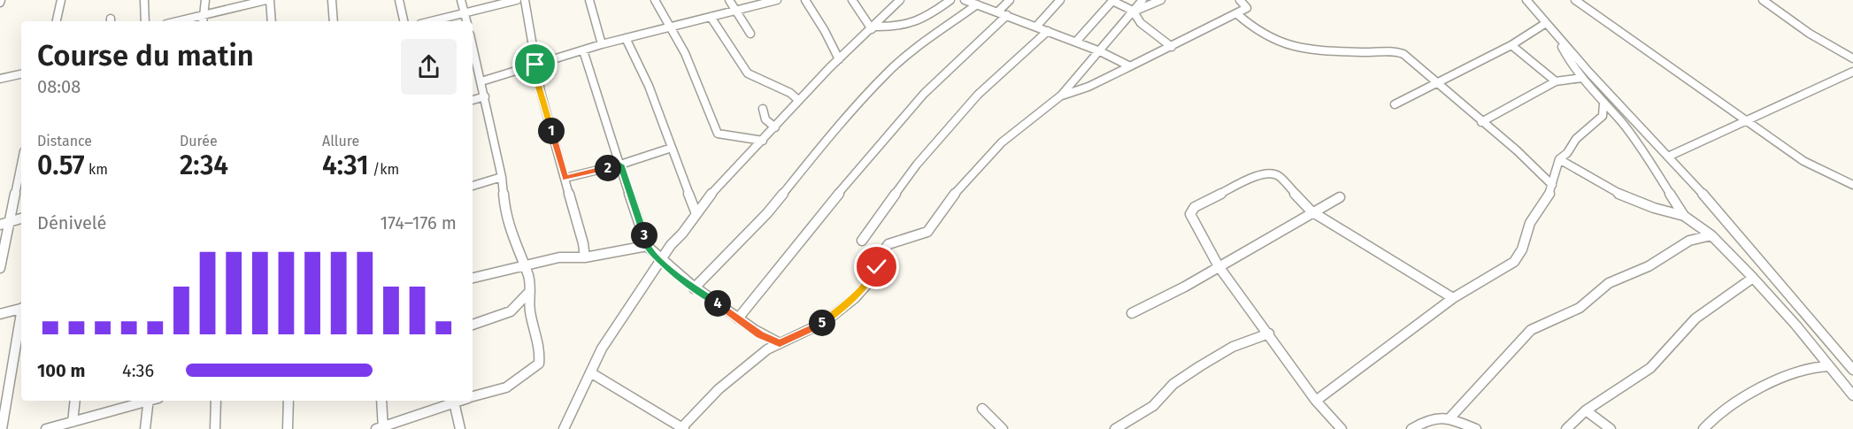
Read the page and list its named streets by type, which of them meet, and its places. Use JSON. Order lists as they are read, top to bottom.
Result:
{
  "page": {
    "heading": ["Course du matin", "08:08"],
    "stats": [
      ["Distance", "0.57 km"],
      ["Durée", "2:34"],
      ["Allure", "4:31 /km"]
    ],
    "pins": [
      "1",
      "2",
      "3",
      "4",
      "5"
    ],
    "chart": ["Dénivelé", "174–176 m"],
    "list": [
      {
        "name": "100 m",
        "note": "4:36"
      }
    ]
  }
}
